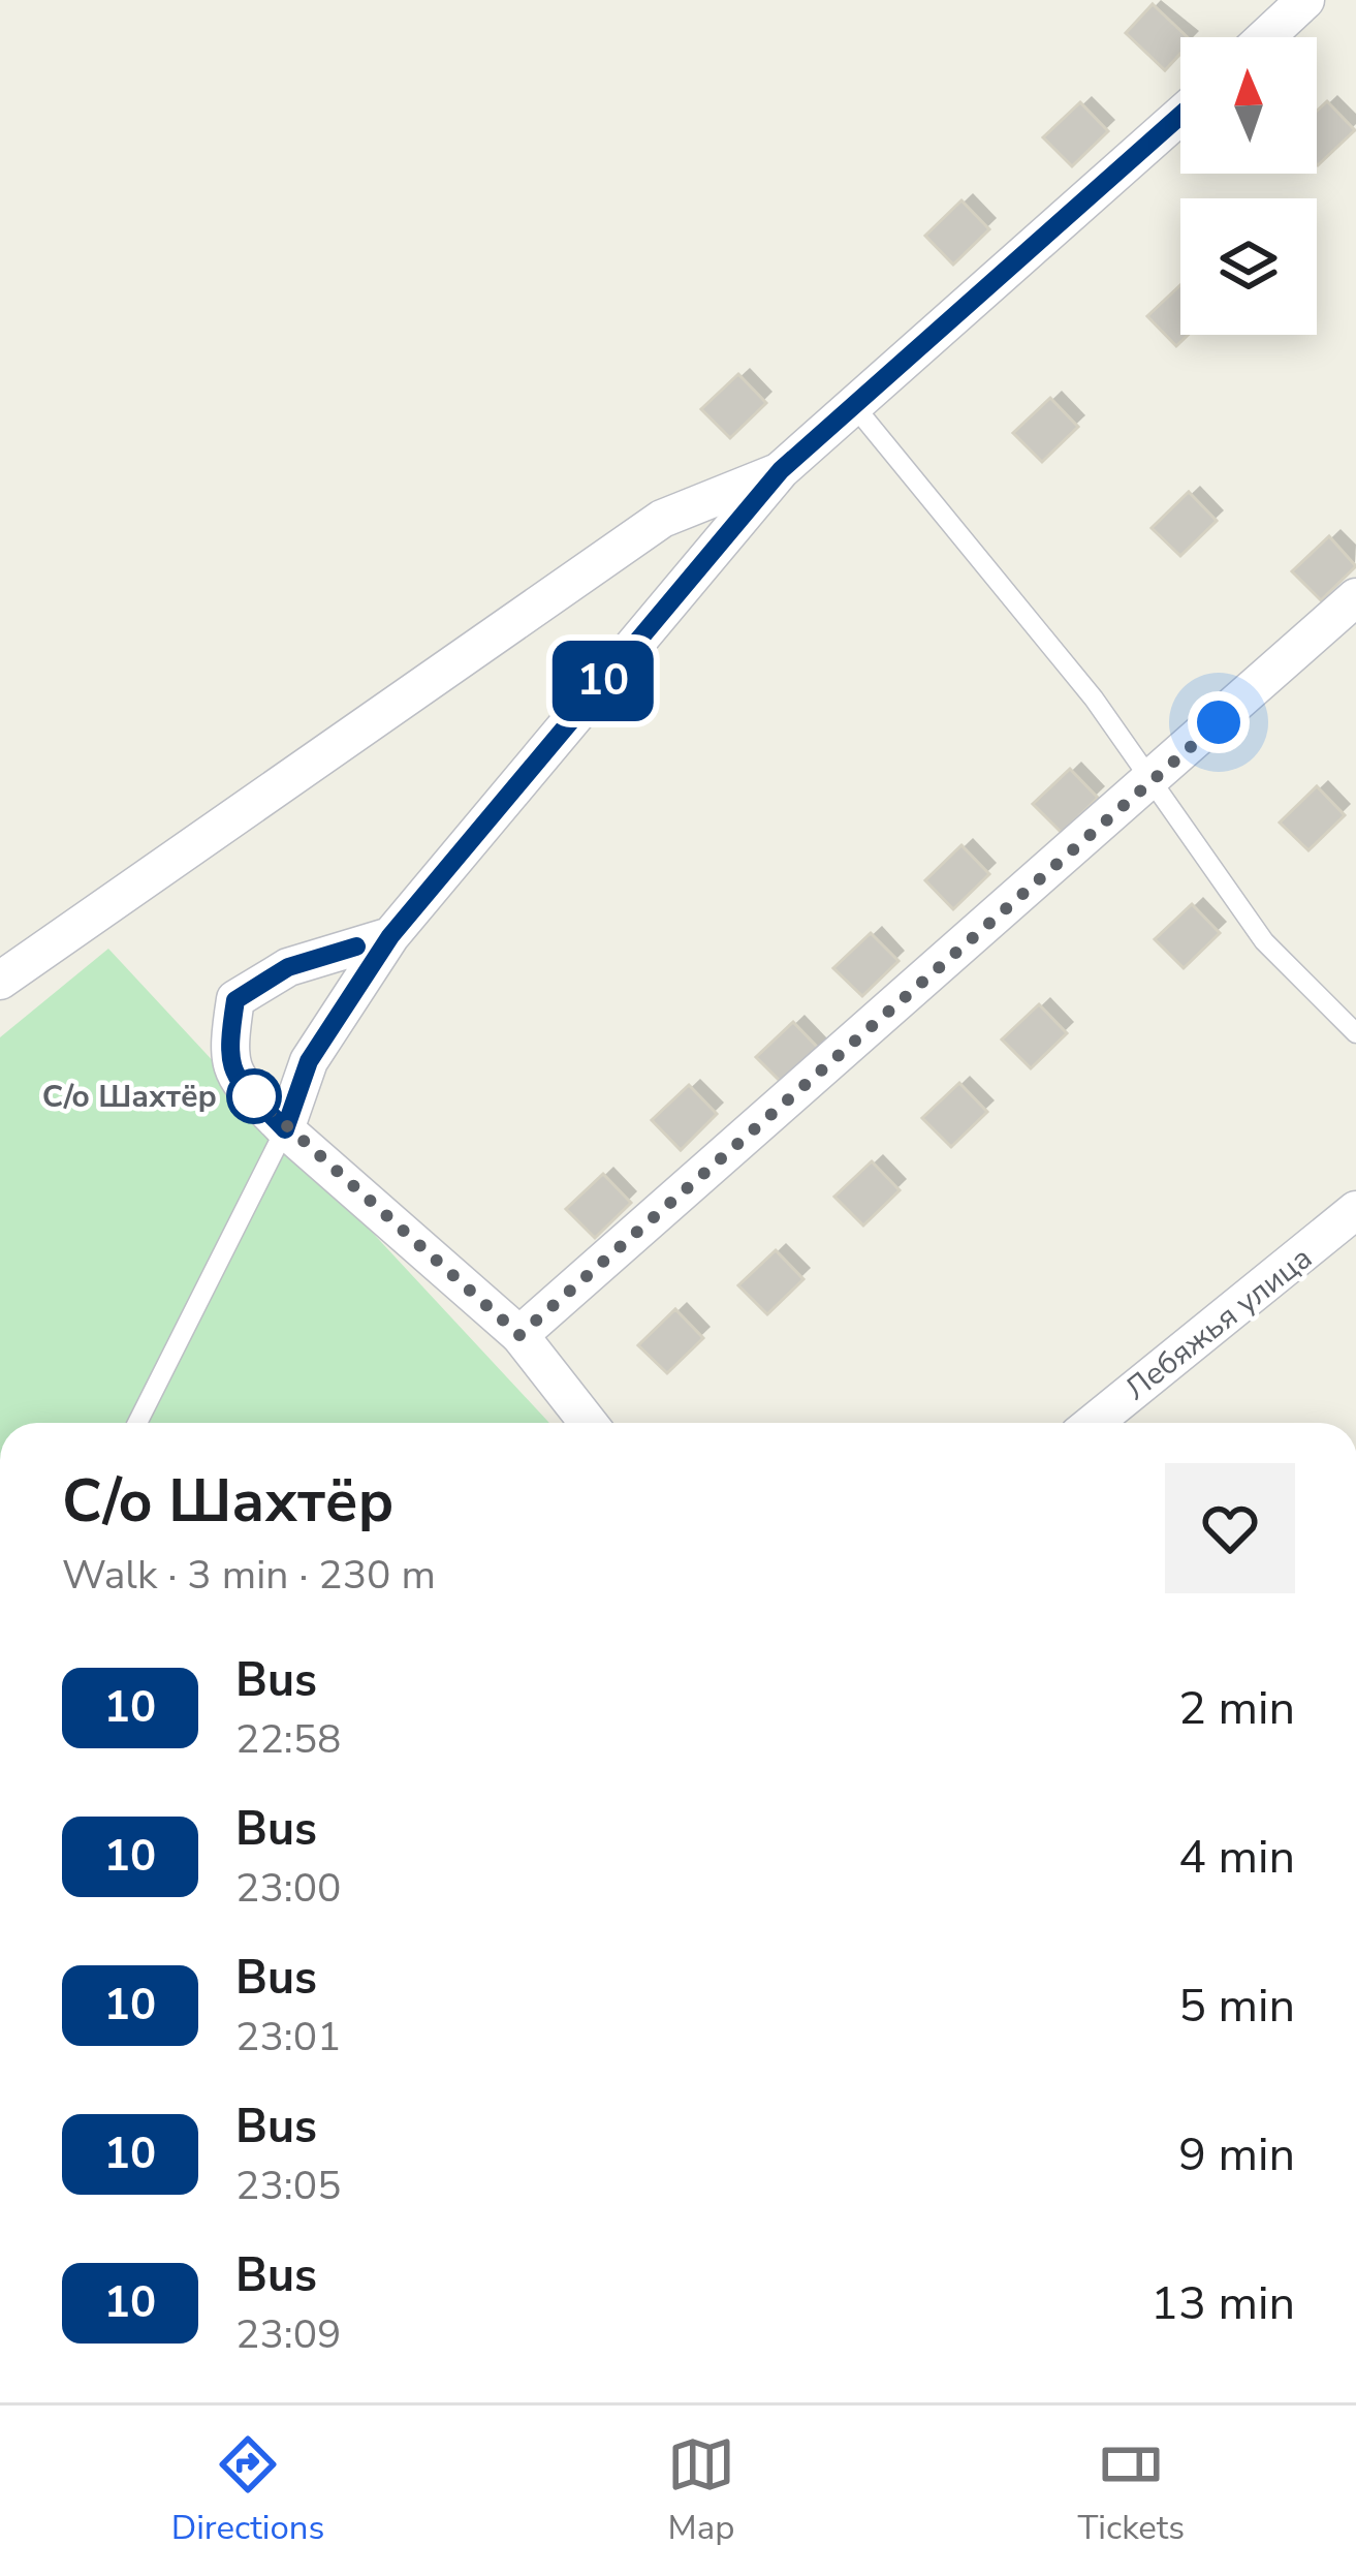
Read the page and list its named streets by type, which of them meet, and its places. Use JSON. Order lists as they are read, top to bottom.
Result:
{
  "streets": {
    "street": ["Лебяжья улица"]
  },
  "places": ["С/о Шахтёр"],
  "lines": ["bus line 10"],
  "north": "top",
  "page": {
    "on_map": "10",
    "heading": ["С/о Шахтёр", "Walk · 3 min · 230 m"],
    "list": [
      {
        "mark": "10",
        "name": "Bus",
        "note": "22:58",
        "value": "2 min"
      },
      {
        "mark": "10",
        "name": "Bus",
        "note": "23:00",
        "value": "4 min"
      },
      {
        "mark": "10",
        "name": "Bus",
        "note": "23:01",
        "value": "5 min"
      },
      {
        "mark": "10",
        "name": "Bus",
        "note": "23:05",
        "value": "9 min"
      },
      {
        "mark": "10",
        "name": "Bus",
        "note": "23:09",
        "value": "13 min"
      }
    ],
    "tabs": ["Directions", "Map", "Tickets"]
  }
}
